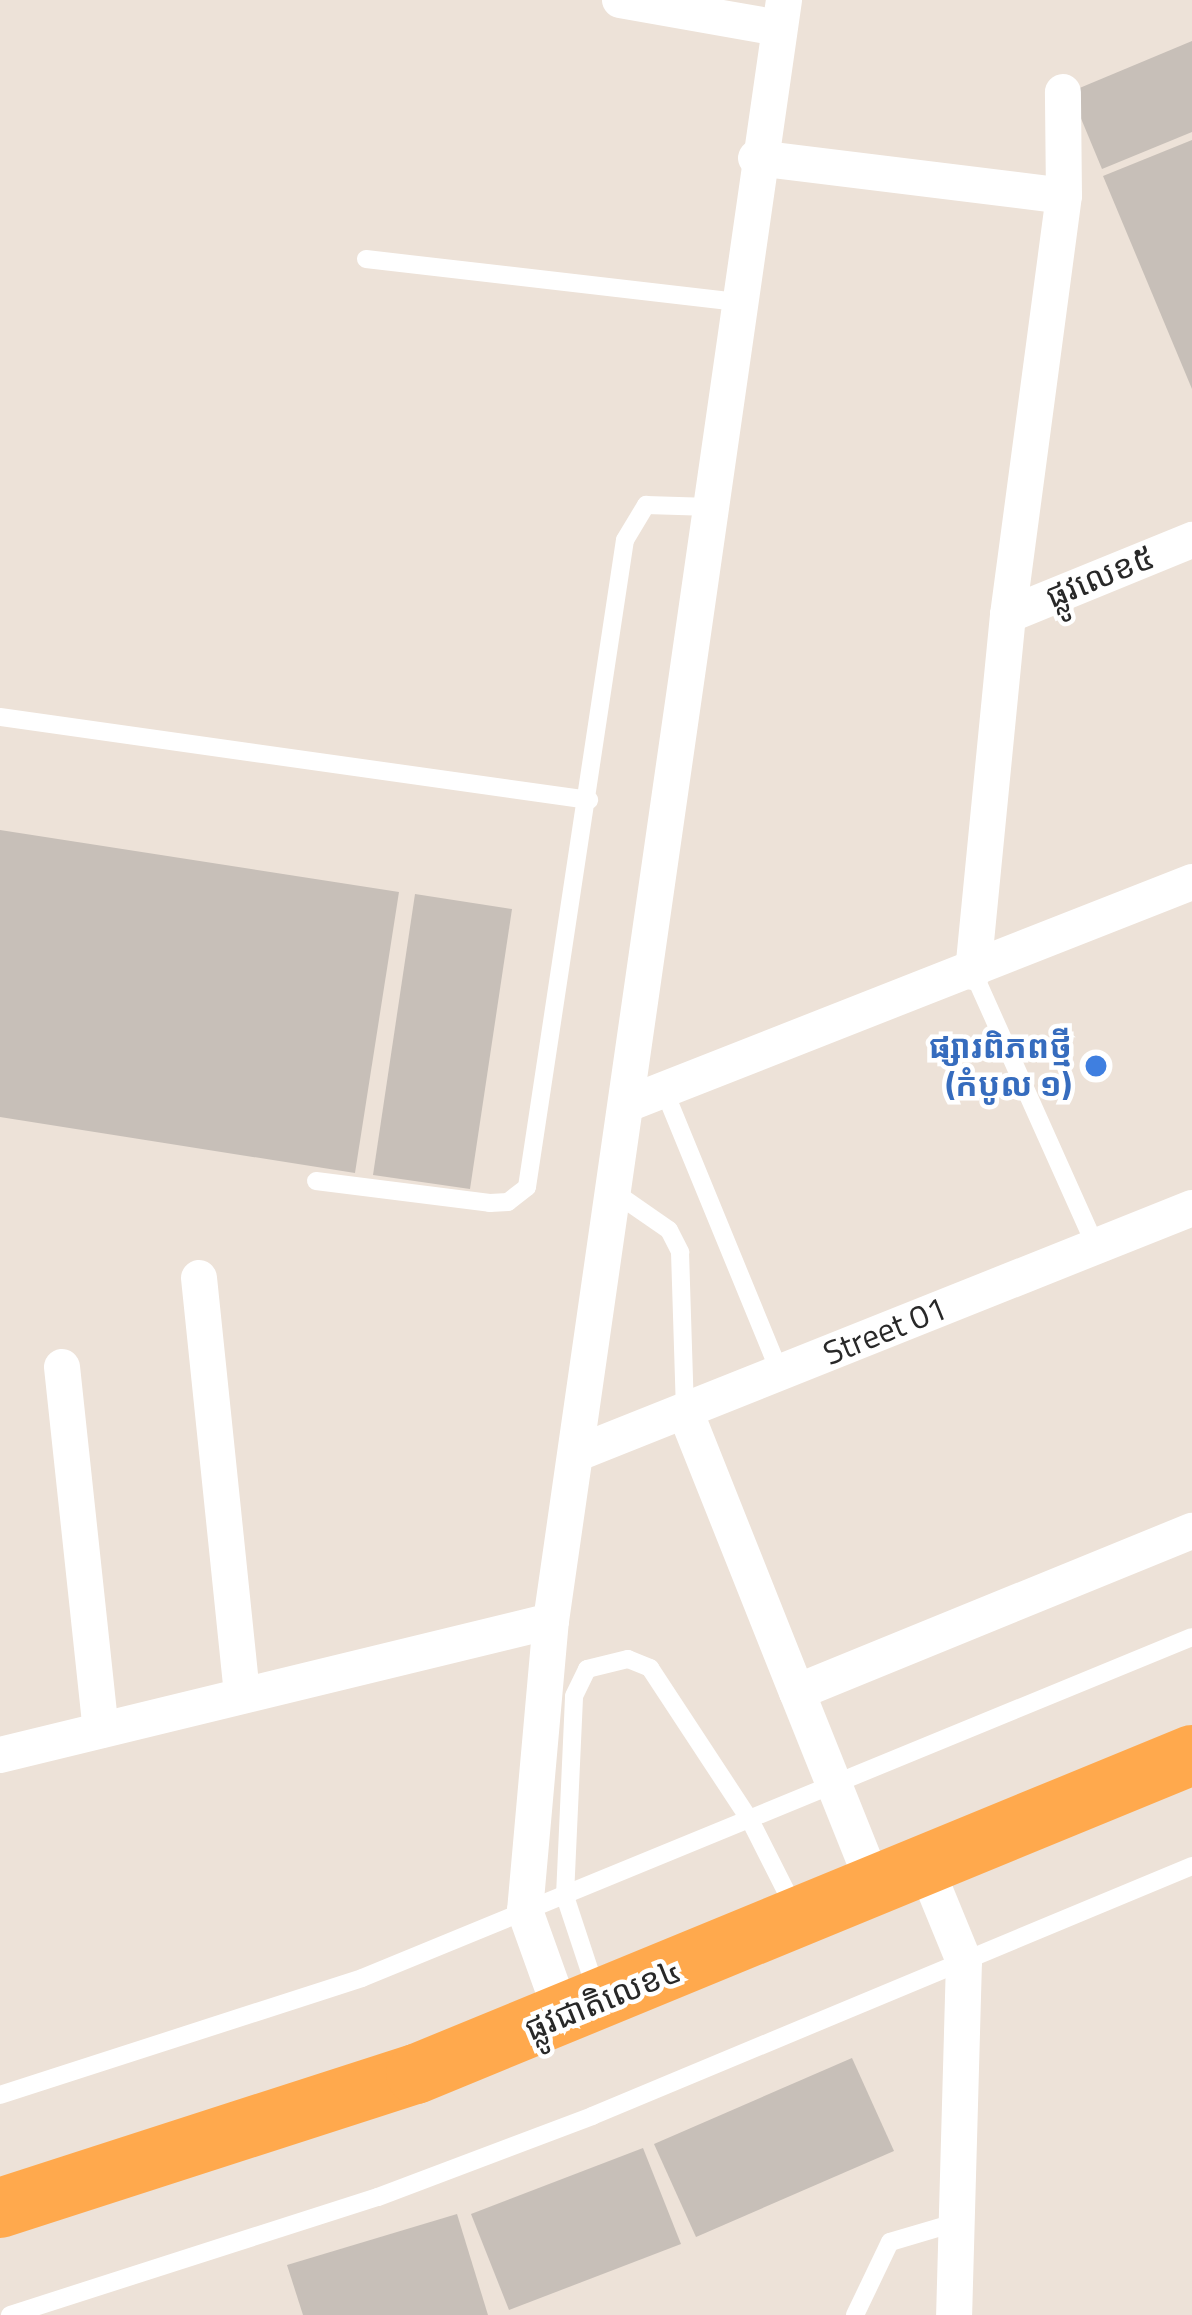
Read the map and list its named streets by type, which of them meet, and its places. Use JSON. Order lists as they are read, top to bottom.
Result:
{
  "streets": {
    "highway": ["ផ្លូវជាតិលេខ៤"],
    "street": ["ផ្លូវលេខ៥", "Street 01"]
  },
  "places": ["ផ្សារពិភពថ្មី (កំបូល ១)"]
}
